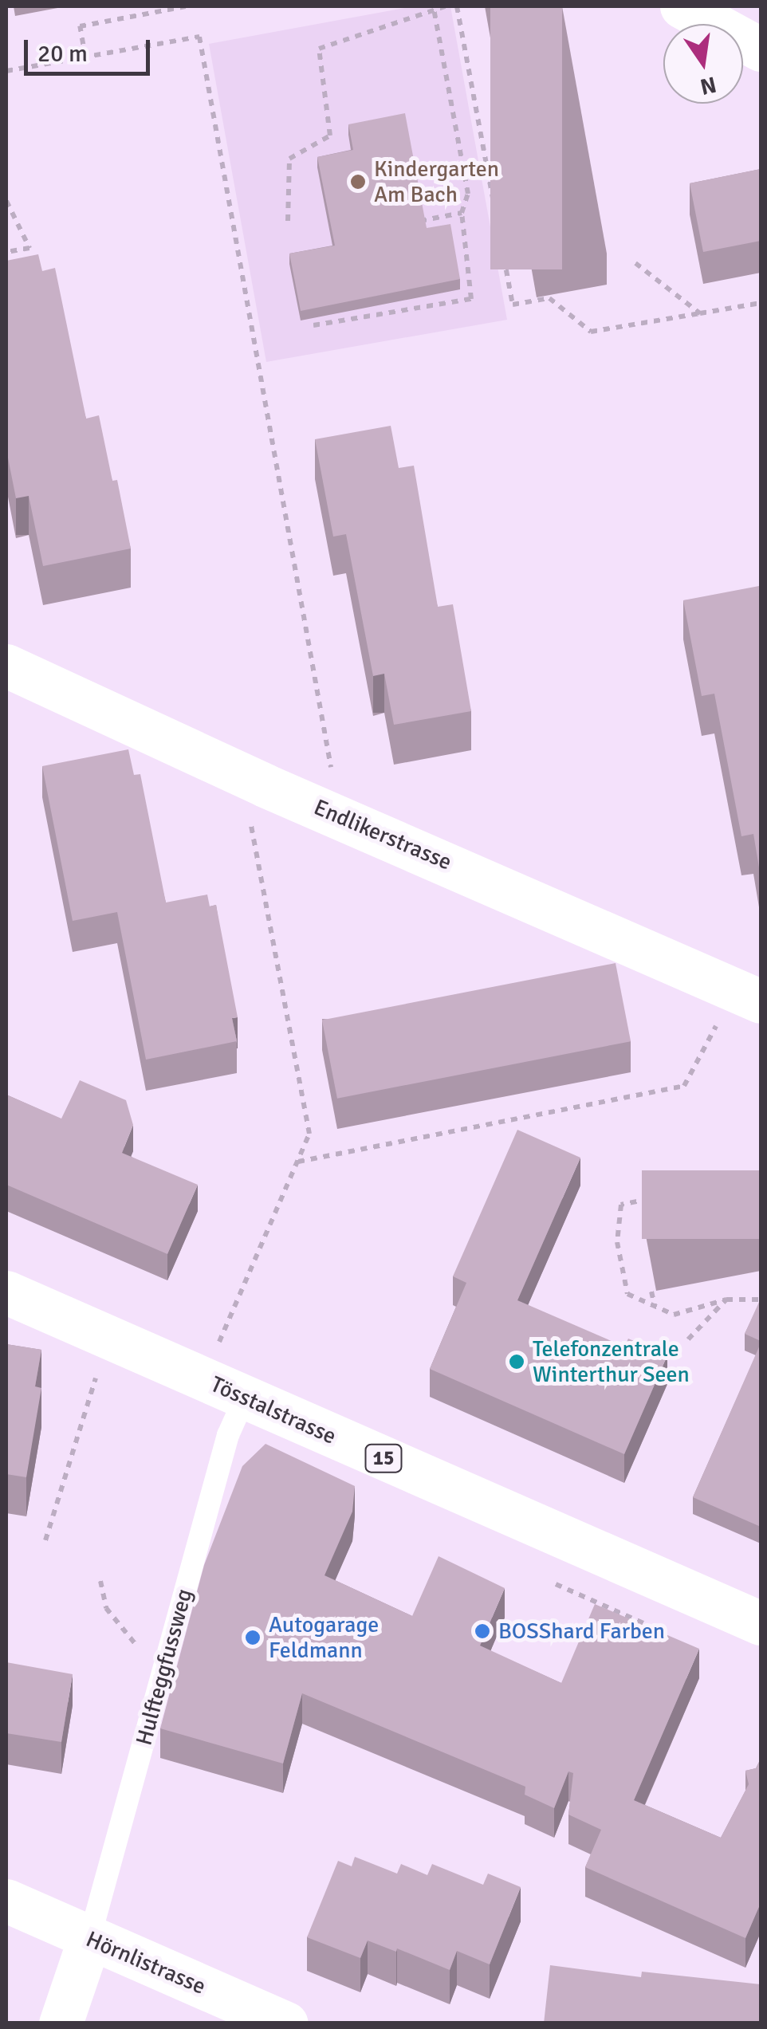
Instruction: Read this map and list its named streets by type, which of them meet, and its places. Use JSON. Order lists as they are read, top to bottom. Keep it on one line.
{"streets":{"street":["Endlikerstrasse","Tösstalstrasse","15","Hörnlistrasse"],"lane":["Hulfteggfussweg"]},"crossings":[["Tösstalstrasse","Hulfteggfussweg"],["Hulfteggfussweg","Hörnlistrasse"]],"places":["Kindergarten Am Bach","Telefonzentrale Winterthur Seen","BOSShard Farben","Autogarage Feldmann"],"scale_bar":"20 m","north":"bottom"}
